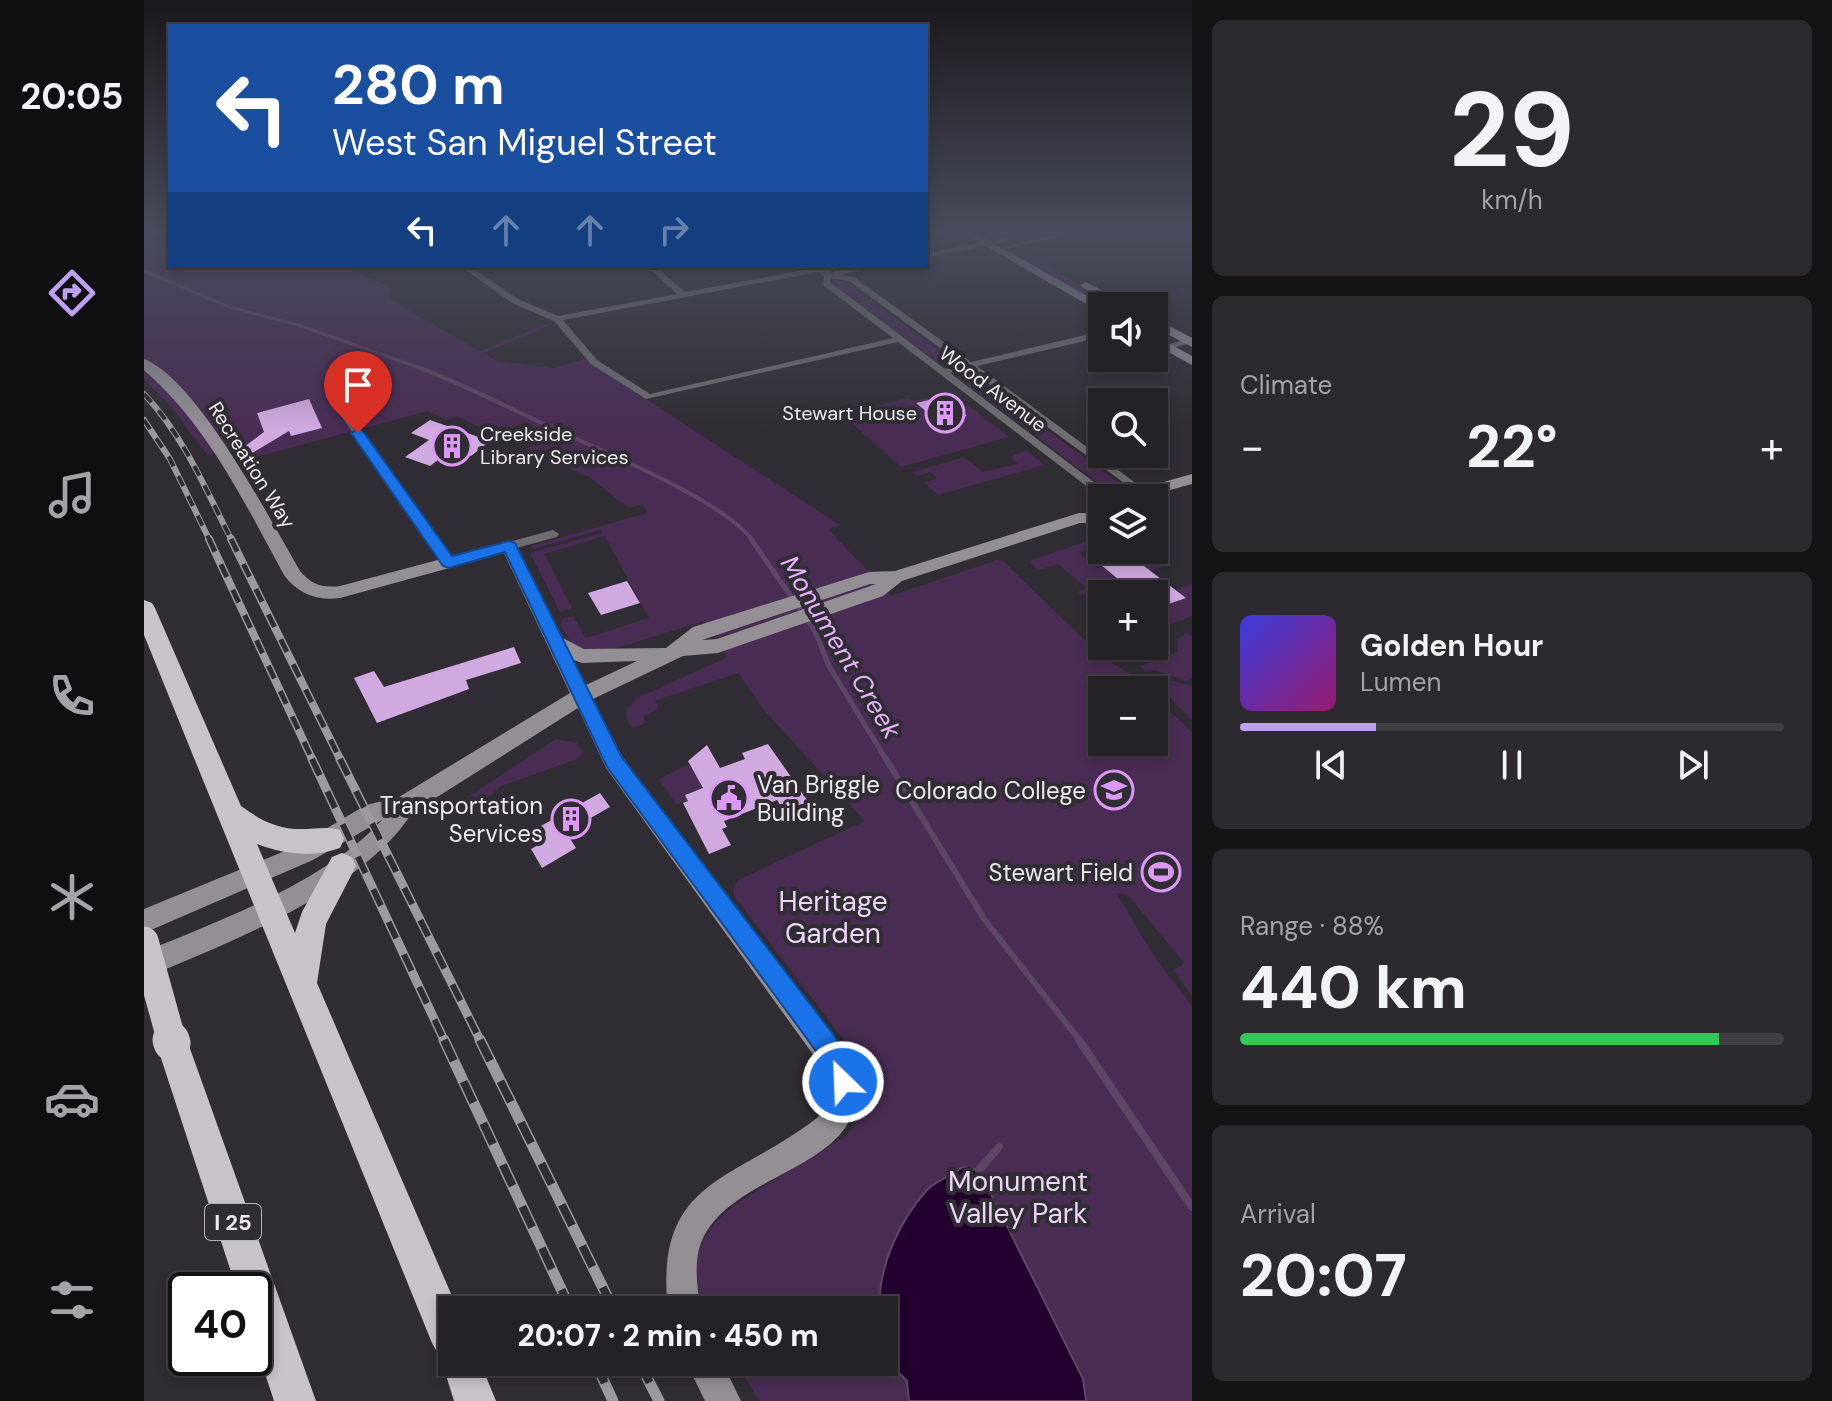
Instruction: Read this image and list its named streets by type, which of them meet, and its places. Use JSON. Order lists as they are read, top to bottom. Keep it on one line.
{"streets":{"highway":["I 25"],"main road":["Recreation Way"],"street":["Wood Avenue"]},"water":["Monument Creek"],"parks":["Heritage Garden","Monument Valley Park"],"places":{"building":["Stewart House","Creekside Library Services","Transportation Services"],"school or university":["Colorado College"],"public building":["Van Briggle Building"],"sports":["Stewart Field"]},"page":{"tabs":"20:05","tile":[["29","km/h"],"Climate",["Range · 88%","440 km"],["Arrival","20:07"]],"turn":["280 m","West San Miguel Street"],"map_buttons":["+","−"],"heat":["−","22°","+"],"song":["Golden Hour","Lumen"],"limit":"40","trip":"20:07 · 2 min · 450 m"}}
